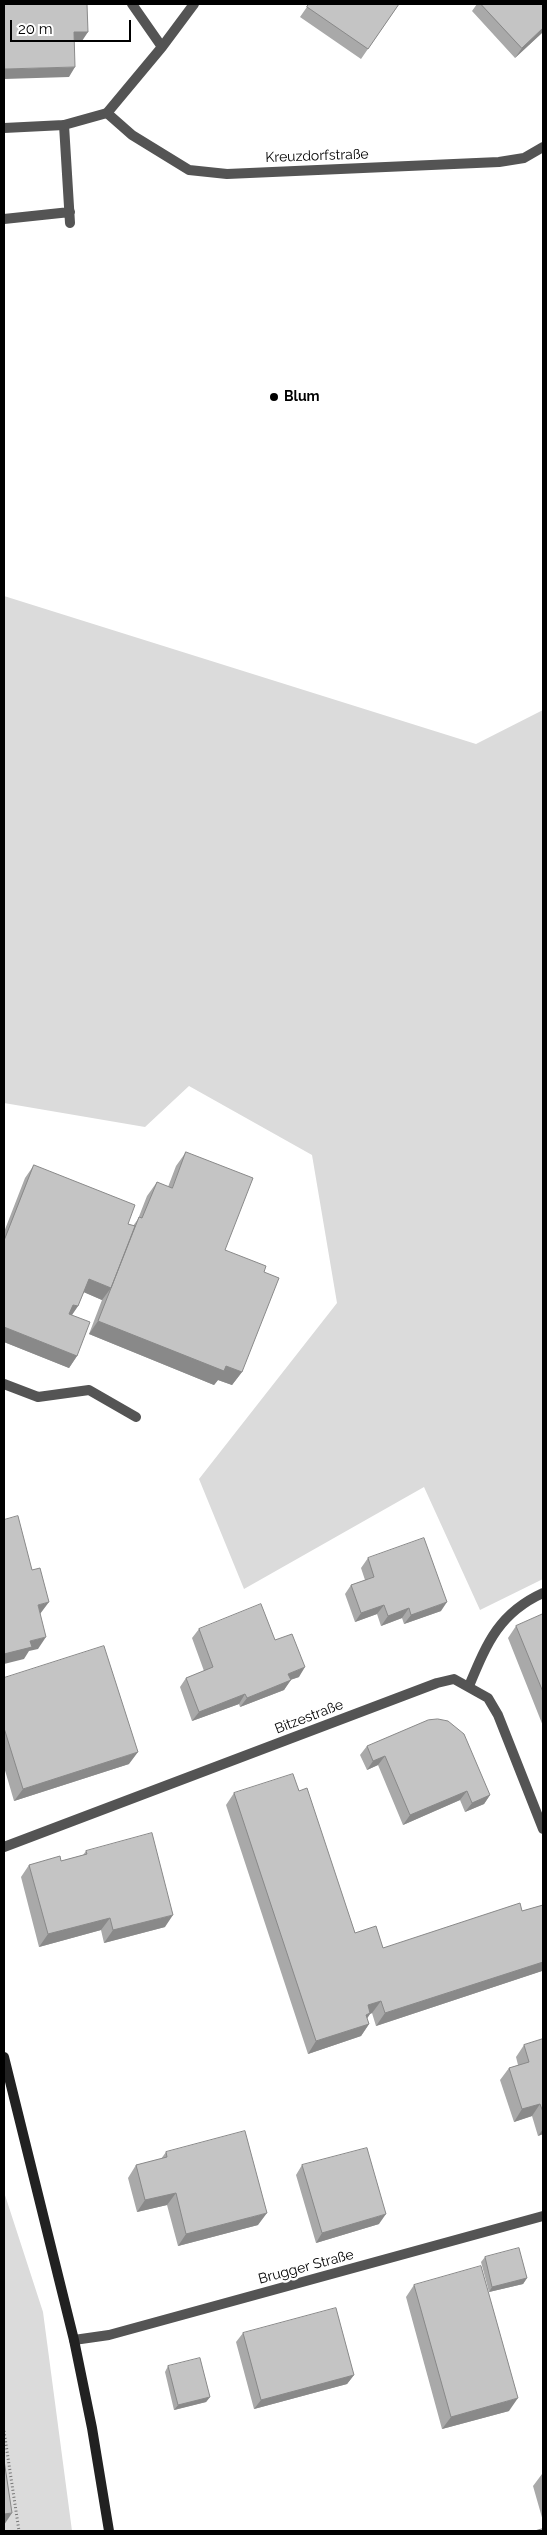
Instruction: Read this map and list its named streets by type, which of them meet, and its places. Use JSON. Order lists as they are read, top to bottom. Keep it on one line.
{"streets":{"street":["Kreuzdorfstraße","Bitzestraße","Brugger Straße"]},"places":["Blum"],"scale_bar":"20 m"}
